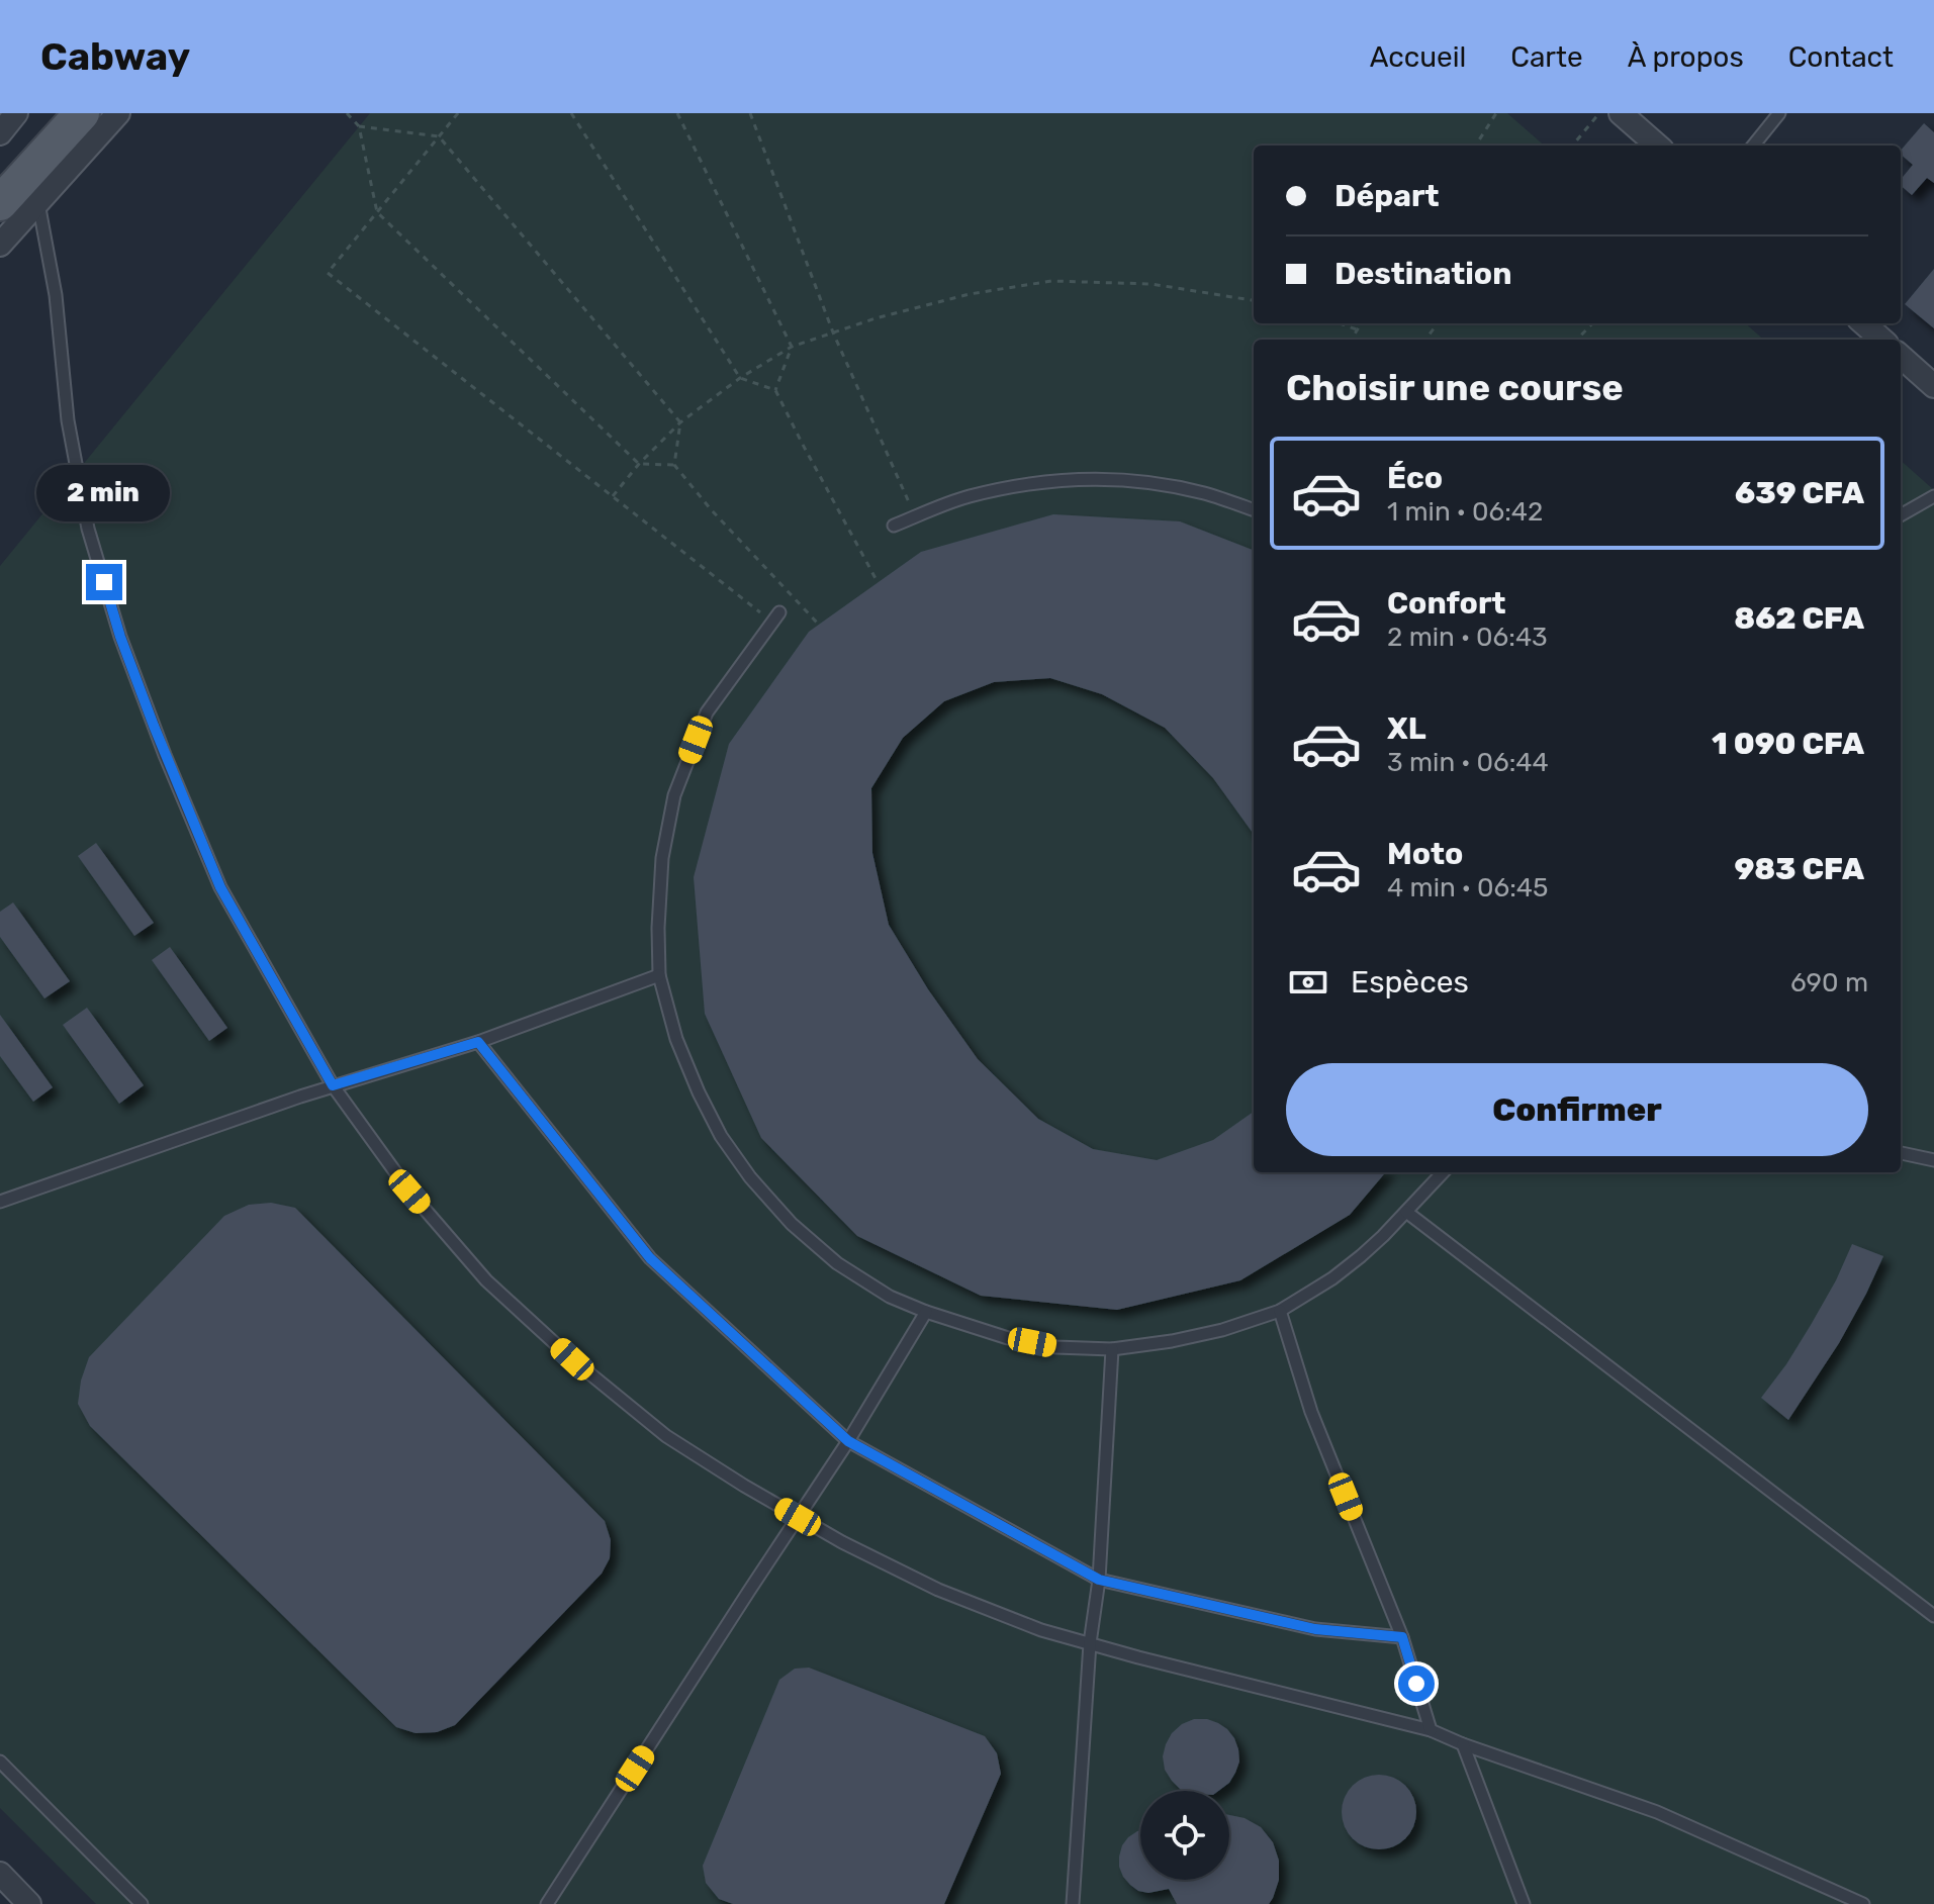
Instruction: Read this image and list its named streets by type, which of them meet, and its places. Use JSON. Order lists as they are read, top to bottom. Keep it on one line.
{"page":{"header":"Cabway","nav":["Accueil","Carte","À propos","Contact"],"banner":["Départ","Destination"],"heading":"Choisir une course","list":[{"name":"Éco","note":"1 min · 06:42","value":"639 CFA"},{"name":"Confort","note":"2 min · 06:43","value":"862 CFA"},{"name":"XL","note":"3 min · 06:44","value":"1 090 CFA"},{"name":"Moto","note":"4 min · 06:45","value":"983 CFA"}],"bubble":"2 min","pay":["Espèces","690 m"],"buttons":"Confirmer"}}
